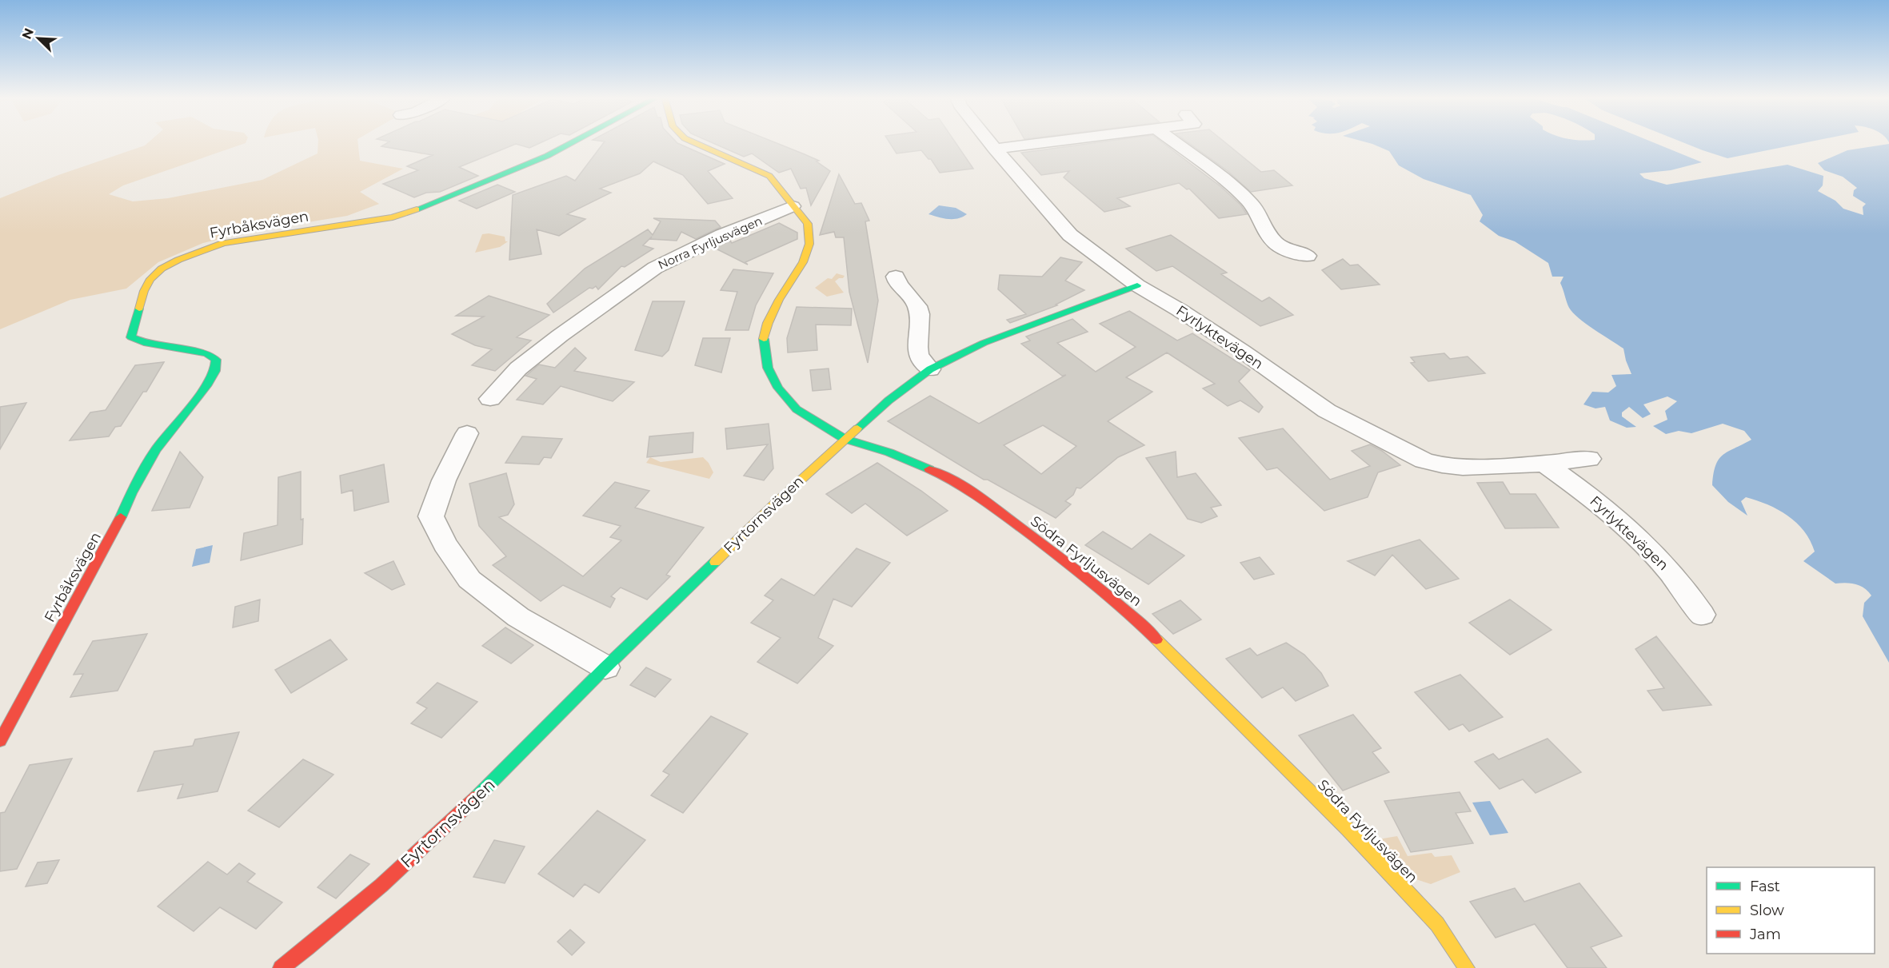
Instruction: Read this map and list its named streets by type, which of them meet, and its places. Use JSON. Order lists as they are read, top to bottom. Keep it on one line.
{"streets":{"street":["Fyrbåksvägen","Norra Fyrljusvägen","Fyrlyktevägen","Fyrtornsvägen","Södra Fyrljusvägen"]},"crossings":[["Norra Fyrljusvägen","Södra Fyrljusvägen"],["Fyrlyktevägen","Fyrtornsvägen"],["Fyrtornsvägen","Södra Fyrljusvägen"]],"legend":["Fast","Slow","Jam"],"north":"top left"}
